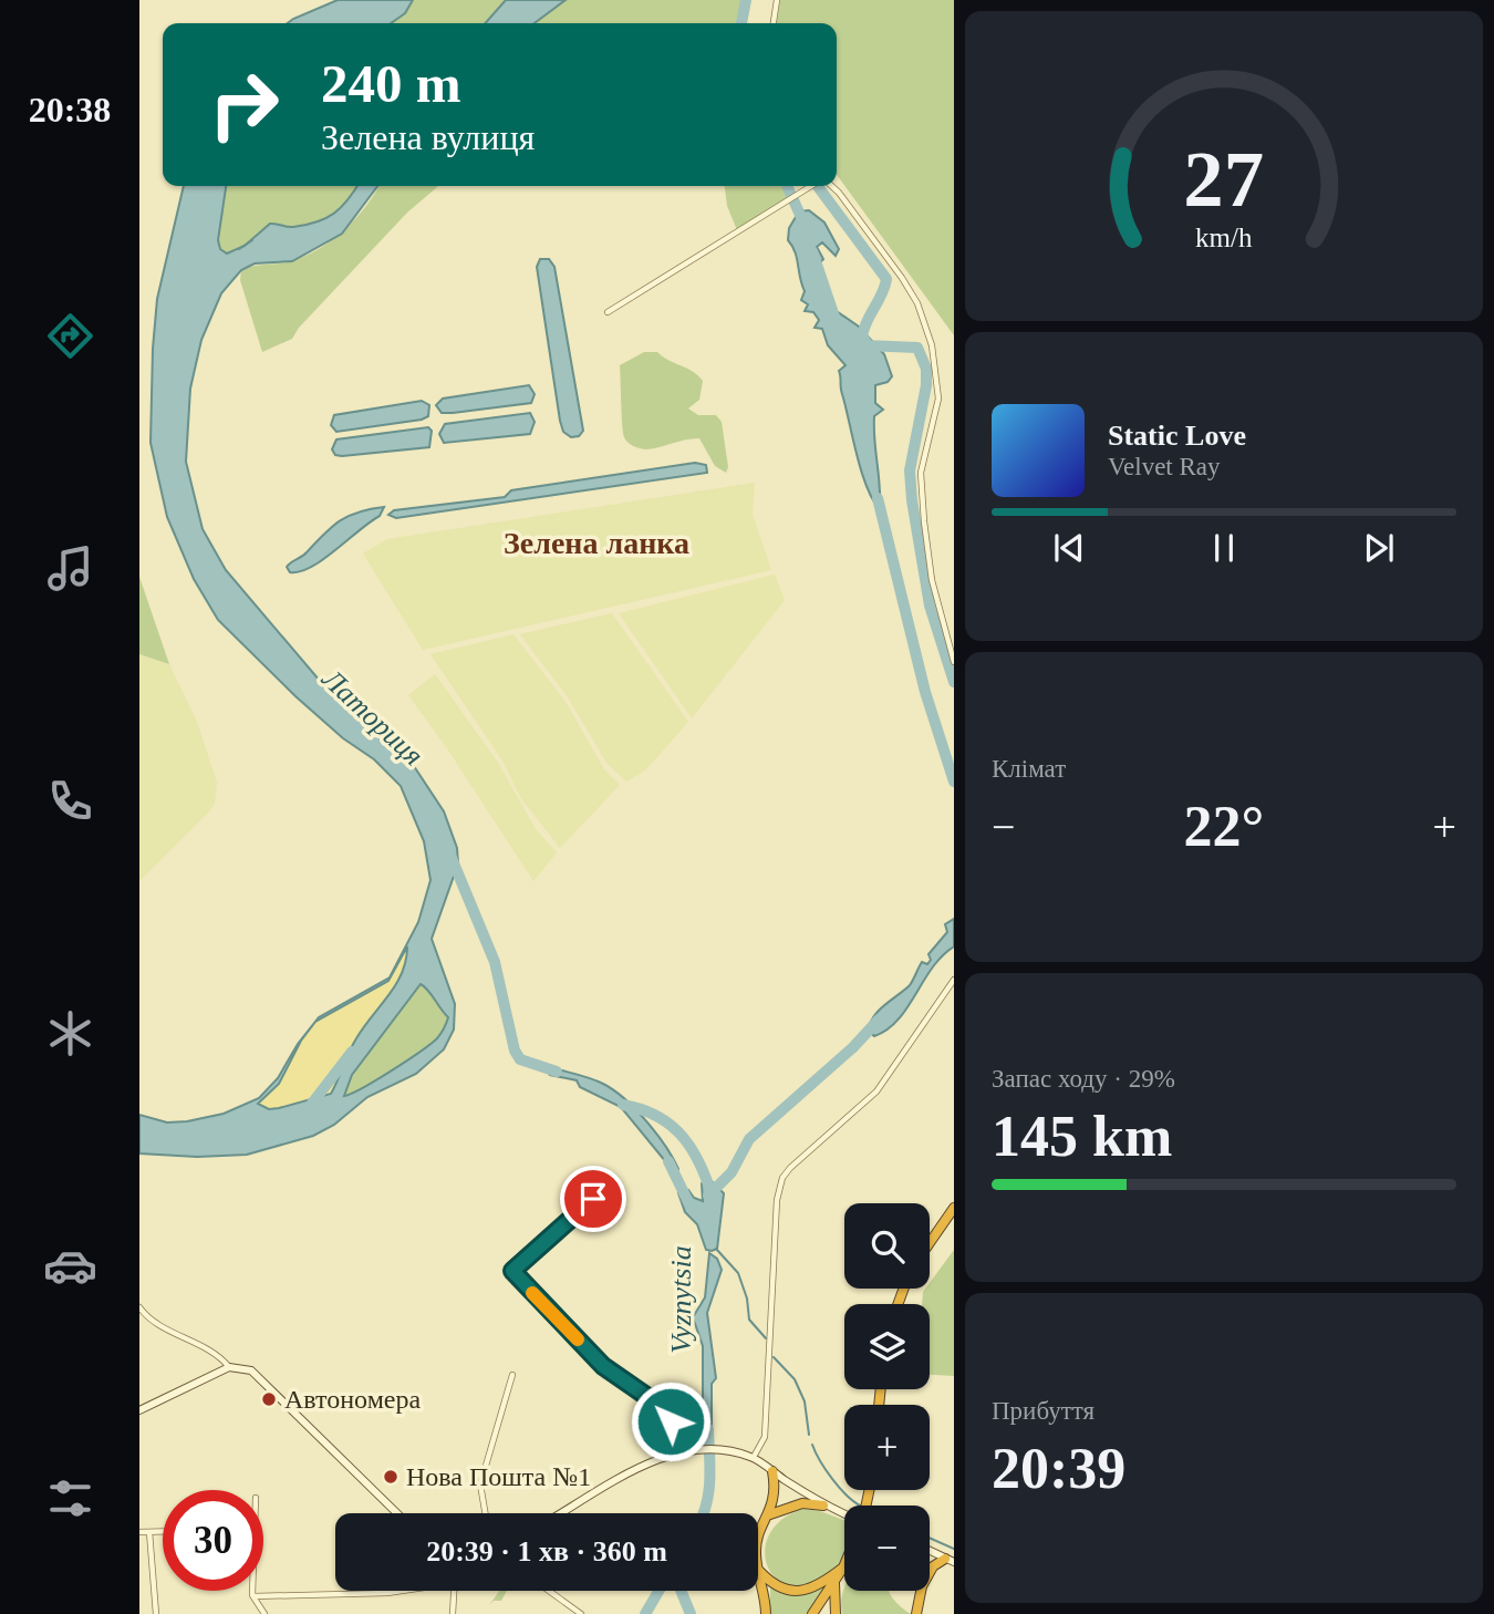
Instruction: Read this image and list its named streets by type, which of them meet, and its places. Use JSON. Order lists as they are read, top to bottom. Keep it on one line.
{"districts":["Зелена ланка"],"water":["Латориця","Vyznytsia"],"places":["Автономера","Нова Пошта №1"],"page":{"tabs":"20:38","turn":["240 m","Зелена вулиця"],"song":["Static Love","Velvet Ray"],"tile":["Клімат",["Запас ходу · 29%","145 km"],["Прибуття","20:39"]],"heat":["−","22°","+"],"map_buttons":["+","−"],"limit":"30","trip":"20:39 · 1 хв · 360 m","gauge":["27","km/h"]}}
